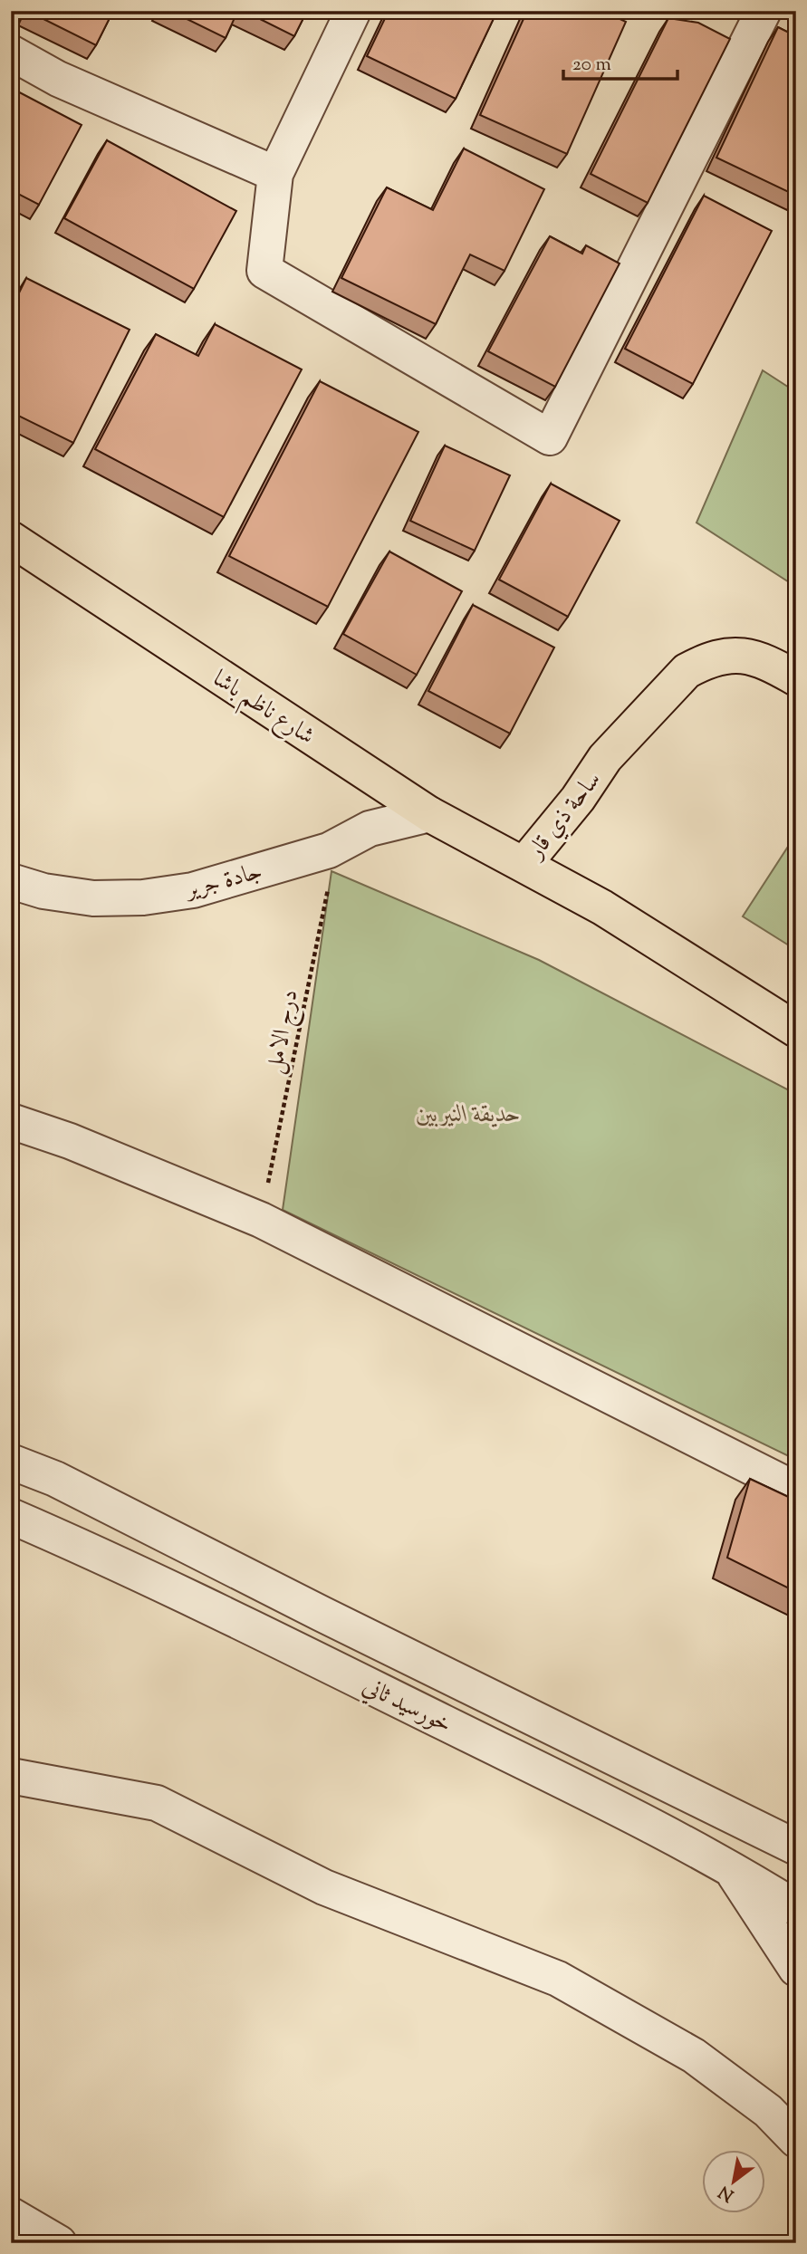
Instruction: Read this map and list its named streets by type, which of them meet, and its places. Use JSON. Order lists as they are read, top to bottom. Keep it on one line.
{"streets":{"main road":["شارع ناظم باشا","ساحة ذي قار"],"street":["جادة جرير","خورسيد ثاني"],"path":["درج الامل"]},"crossings":[["شارع ناظم باشا","ساحة ذي قار"],["شارع ناظم باشا","جادة جرير"],["جادة جرير","درج الامل"]],"parks":["حديقة النيربين"],"scale_bar":"20 m","north":"bottom left"}
